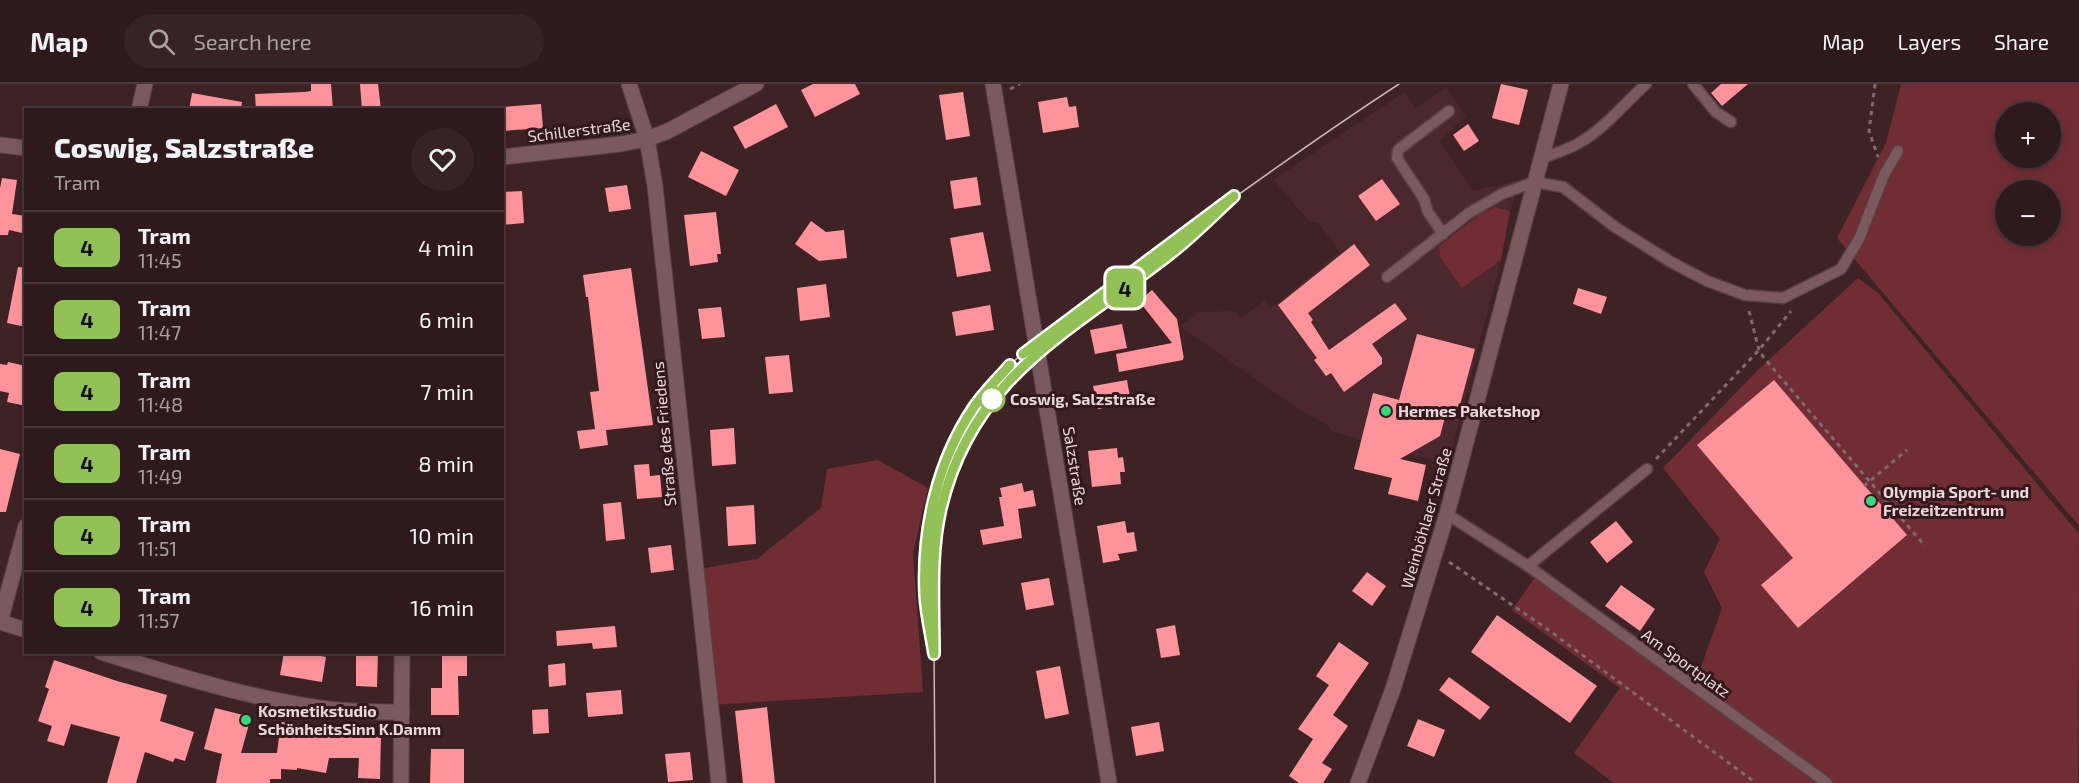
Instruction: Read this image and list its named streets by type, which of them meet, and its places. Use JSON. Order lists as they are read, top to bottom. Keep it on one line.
{"streets":{"street":["Schillerstraße","Straße des Friedens","Salzstraße","Weinböhlaer Straße"],"lane":["Am Sportplatz"]},"crossings":[["Schillerstraße","Straße des Friedens"],["Weinböhlaer Straße","Am Sportplatz"]],"places":["Coswig, Salzstraße","Hermes Paketshop","Olympia Sport- und Freizeitzentrum","Kosmetikstudio SchönheitsSinn K.Damm"],"lines":["tram line 4"],"page":{"header":"Map","search":"Search here","nav":["Map","Layers","Share"],"on_map":"4","map_buttons":["+","−"],"heading":["Coswig, Salzstraße","Tram"],"list":[{"mark":"4","name":"Tram","note":"11:45","value":"4 min"},{"mark":"4","name":"Tram","note":"11:47","value":"6 min"},{"mark":"4","name":"Tram","note":"11:48","value":"7 min"},{"mark":"4","name":"Tram","note":"11:49","value":"8 min"},{"mark":"4","name":"Tram","note":"11:51","value":"10 min"},{"mark":"4","name":"Tram","note":"11:57","value":"16 min"}]}}
